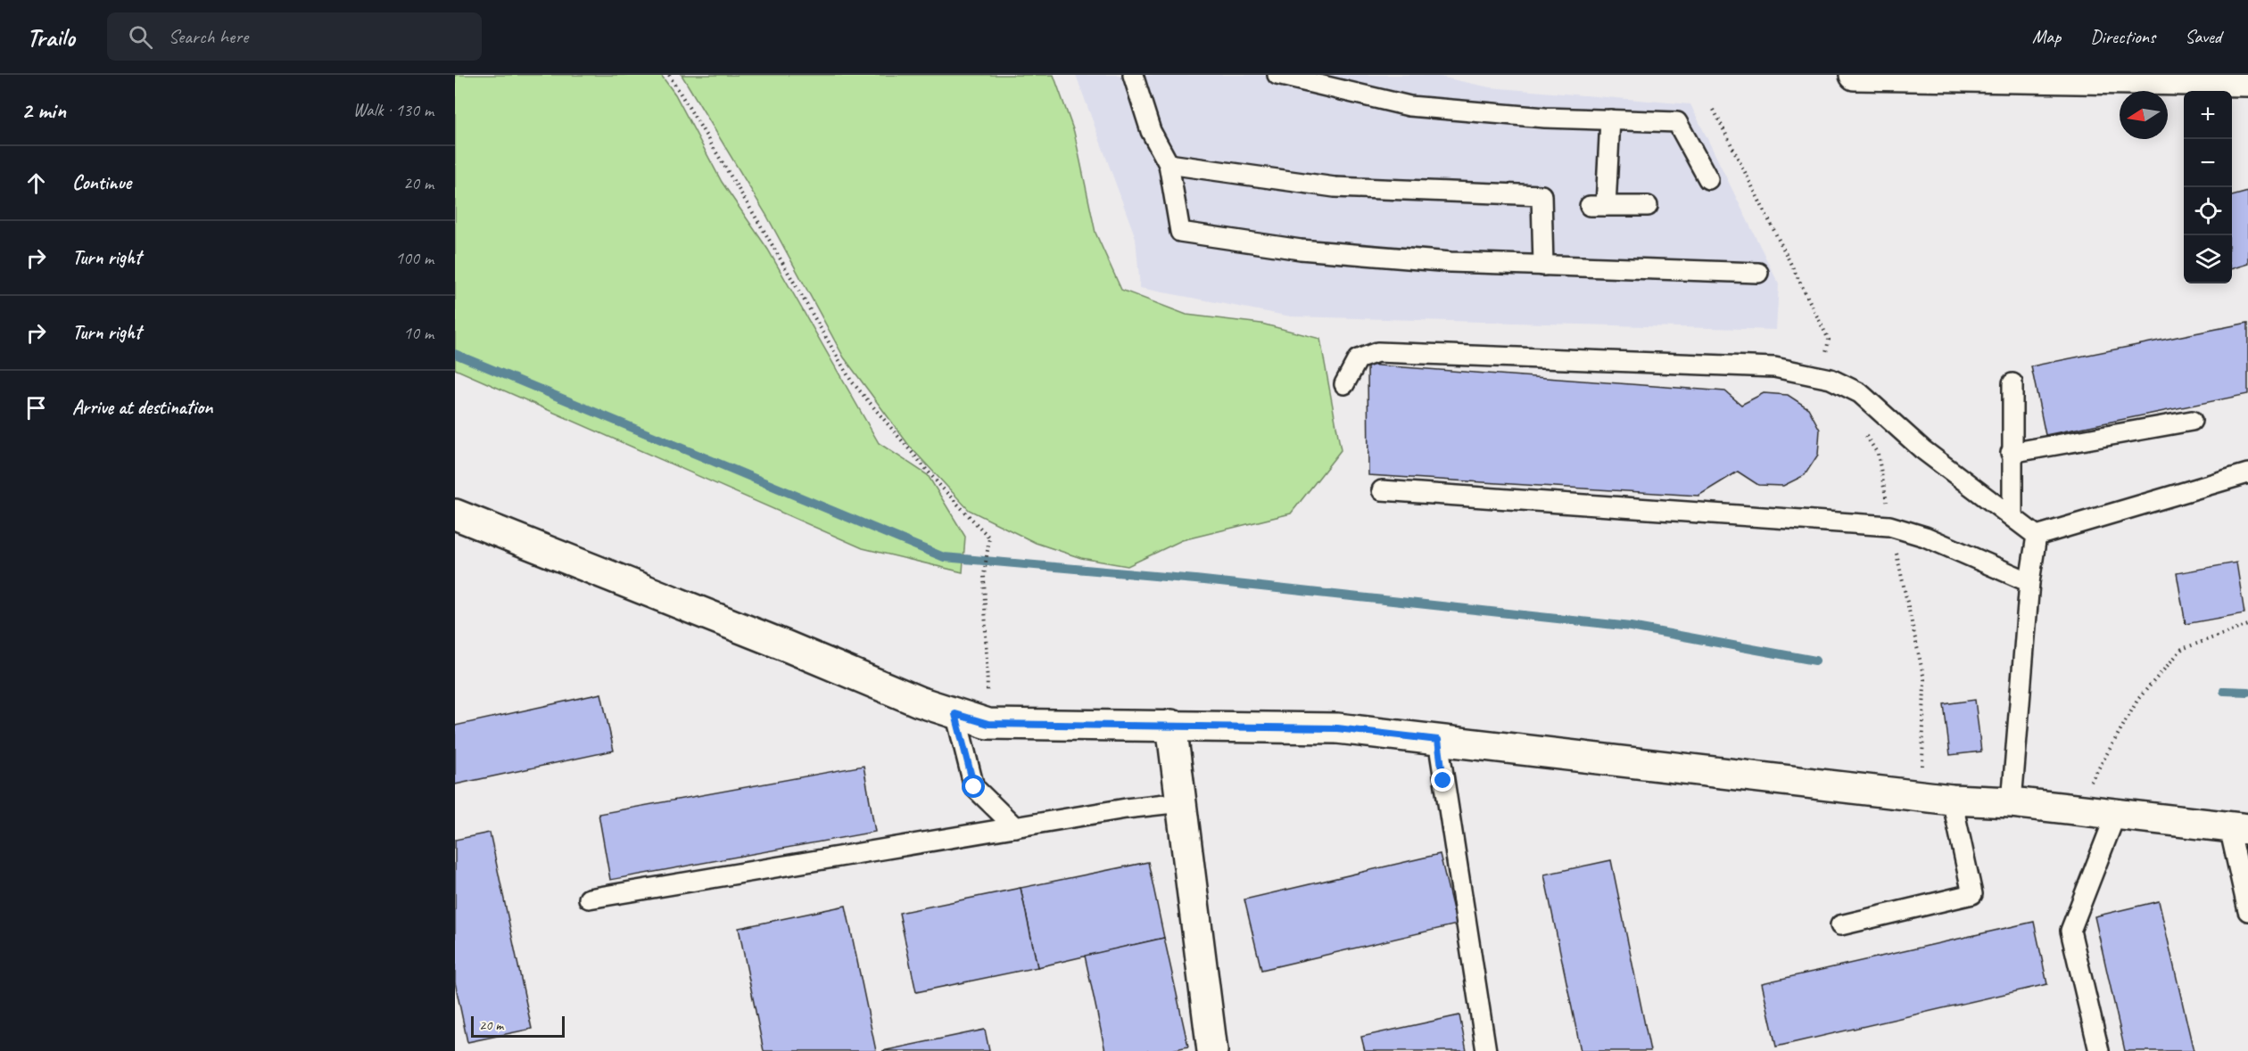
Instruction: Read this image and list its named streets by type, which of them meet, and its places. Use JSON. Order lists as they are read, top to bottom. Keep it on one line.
{"scale_bar":"20 m","north":"left","page":{"header":"Trailo","search":"Search here","nav":["Map","Directions","Saved"],"heading":["2 min","Walk · 130 m"],"map_buttons":["+","−"],"list":[["Continue","20 m"],["Turn right","100 m"],["Turn right","10 m"],"Arrive at destination"],"scale":"20 m"}}
